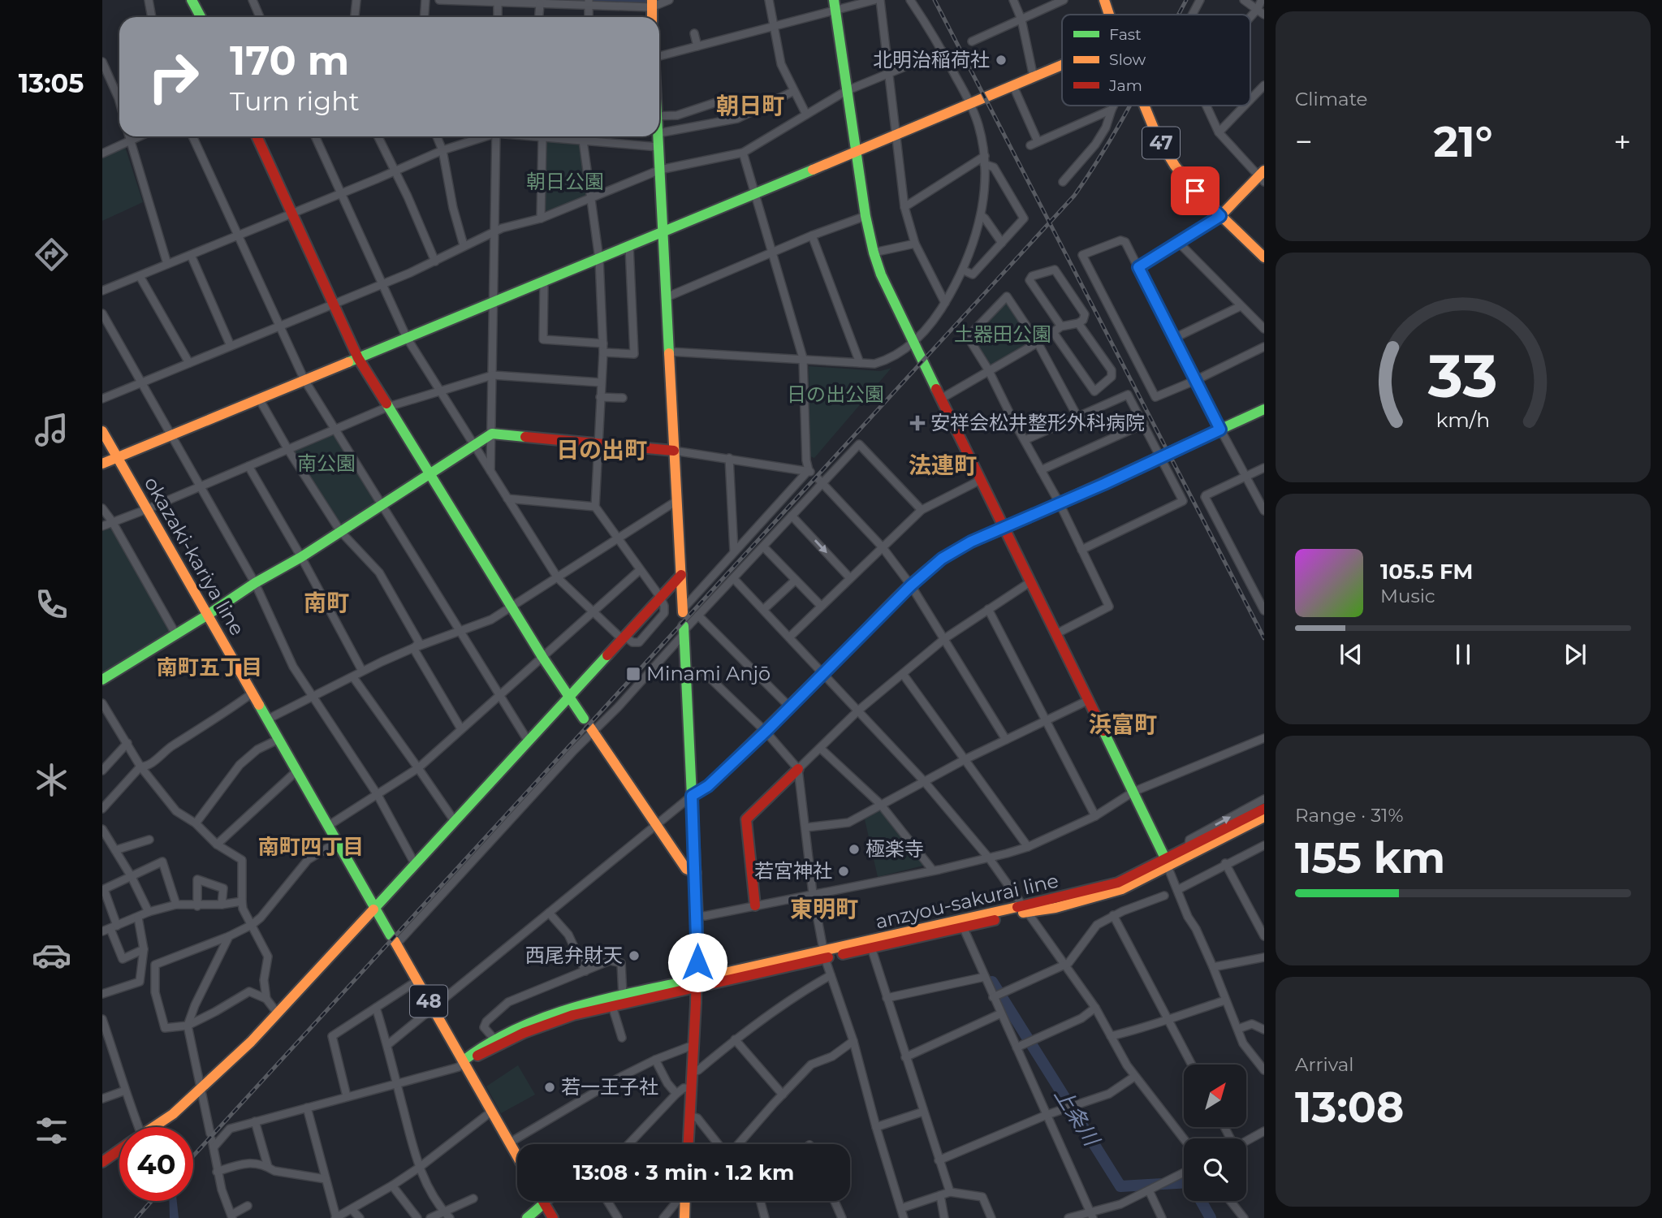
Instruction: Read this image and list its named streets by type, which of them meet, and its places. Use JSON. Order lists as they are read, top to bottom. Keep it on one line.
{"streets":{"street":["47","okazaki-kariya line","anzyou-sakurai line","48"]},"crossings":[["okazaki-kariya line","anzyou-sakurai line"]],"districts":["朝日町","日の出町","法連町","南町","南町五丁目","浜富町","南町四丁目","東明町"],"water":["上条川"],"parks":["朝日公園","土器田公園","日の出公園","南公園"],"places":{"other":["北明治稲荷社","極楽寺","若宮神社","西尾弁財天","若一王子社"],"health":["安祥会松井整形外科病院"],"transit":["Minami Anjō"]},"legend":["Fast","Slow","Jam"],"north":"top right","page":{"tabs":"13:05","tile":["Climate",["Range · 31%","155 km"],["Arrival","13:08"]],"turn":["170 m","Turn right"],"heat":["−","21°","+"],"song":["105.5 FM","Music"],"limit":"40","trip":"13:08 · 3 min · 1.2 km","gauge":["33","km/h"]}}
